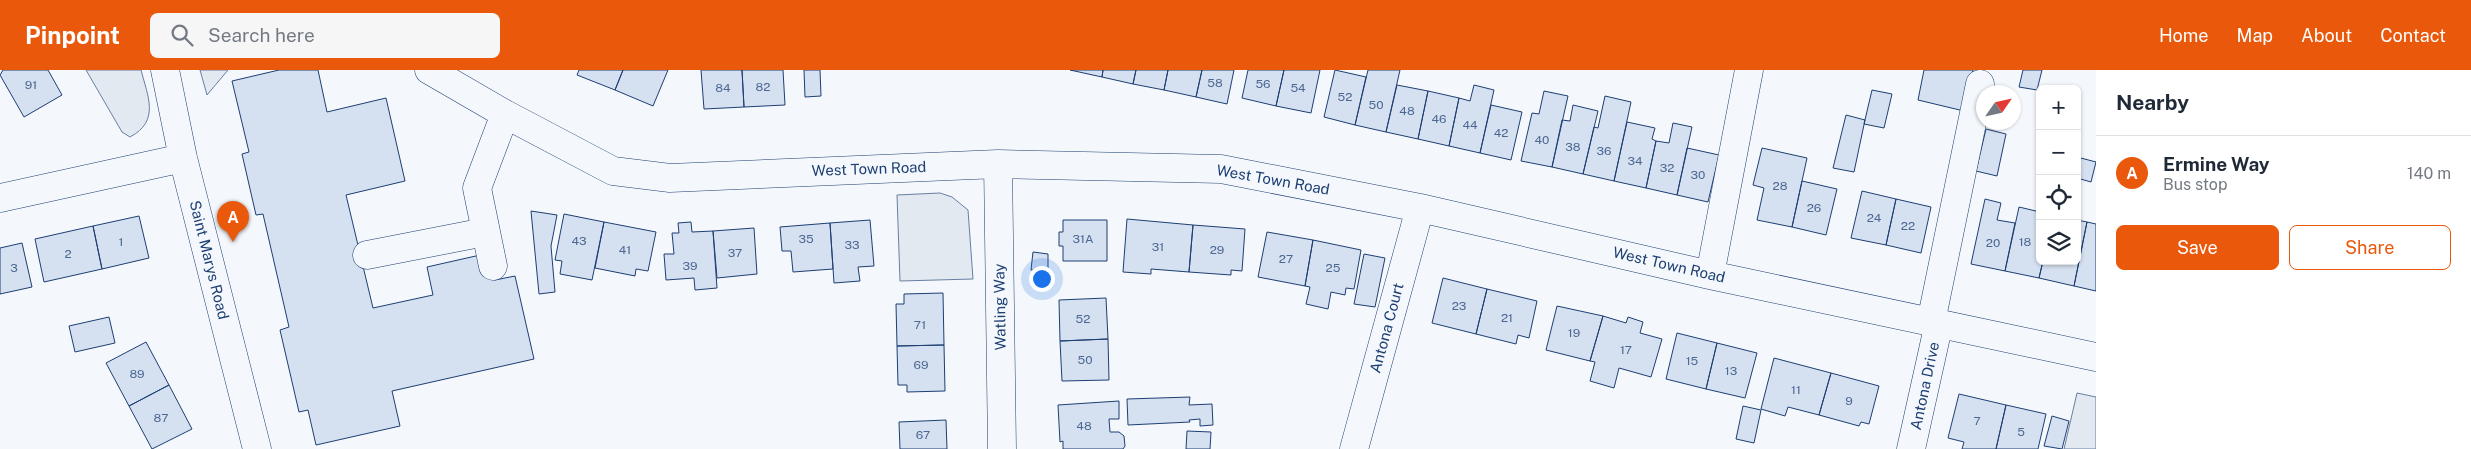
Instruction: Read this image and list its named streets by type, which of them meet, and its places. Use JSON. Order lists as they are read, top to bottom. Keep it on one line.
{"streets":{"street":["West Town Road","Saint Marys Road","Watling Way","Antona Court","Antona Drive"]},"crossings":[["West Town Road","Watling Way"],["West Town Road","Antona Court"],["West Town Road","Antona Drive"]],"house_numbers":["58","56","91","82","84","54","52","50","48","46","44","42","40","38","36","34","32","30","28","26","24","22","35","31A","43","1","18","20","33","31","41","29","37","2","27","39","3","25","23","21","52","71","19","17","50","15","69","13","89","11","9","87","7","48","5","67"],"north":"top right","page":{"header":"Pinpoint","search":"Search here","nav":["Home","Map","About","Contact"],"heading":"Nearby","map_buttons":["+","−"],"list":[{"mark":"A","name":"Ermine Way","note":"Bus stop","value":"140 m"}],"pins":"A","buttons":["Save","Share"]}}
